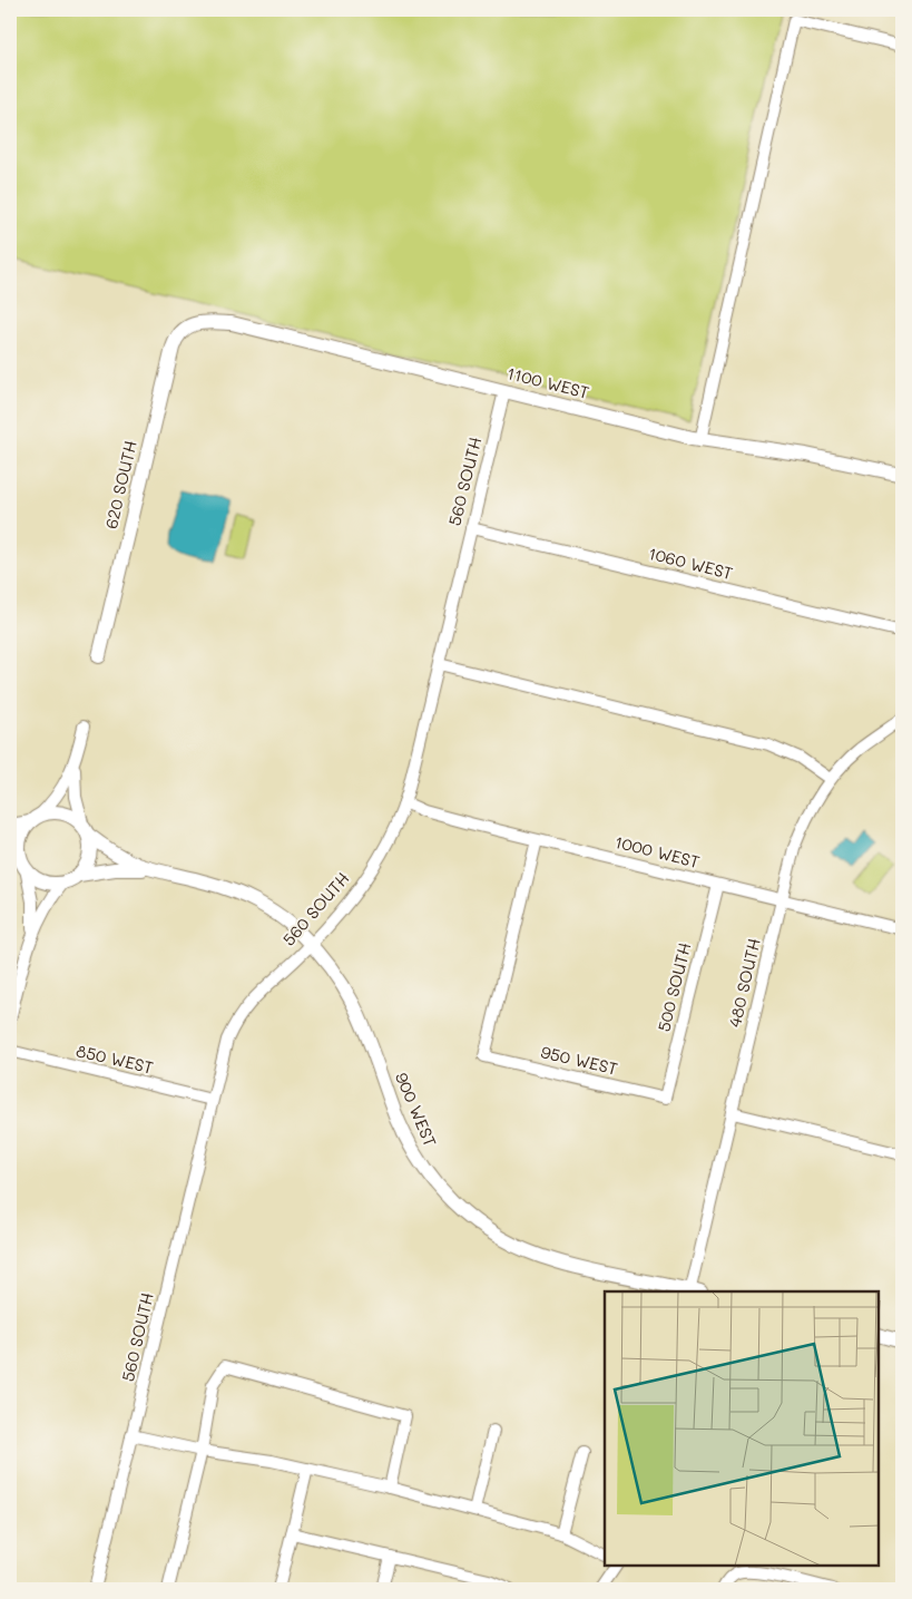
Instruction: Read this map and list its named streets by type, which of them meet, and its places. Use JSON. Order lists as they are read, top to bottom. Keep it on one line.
{"streets":{"street":["1100 WEST","560 SOUTH","620 SOUTH","1060 WEST","1000 WEST","480 SOUTH","500 SOUTH","850 WEST","950 WEST","900 WEST"]},"crossings":[["1100 WEST","560 SOUTH"],["1100 WEST","620 SOUTH"],["560 SOUTH","1060 WEST"],["560 SOUTH","1000 WEST"],["560 SOUTH","850 WEST"],["560 SOUTH","900 WEST"],["1000 WEST","480 SOUTH"],["1000 WEST","500 SOUTH"],["1000 WEST","950 WEST"],["480 SOUTH","900 WEST"],["500 SOUTH","950 WEST"]]}
